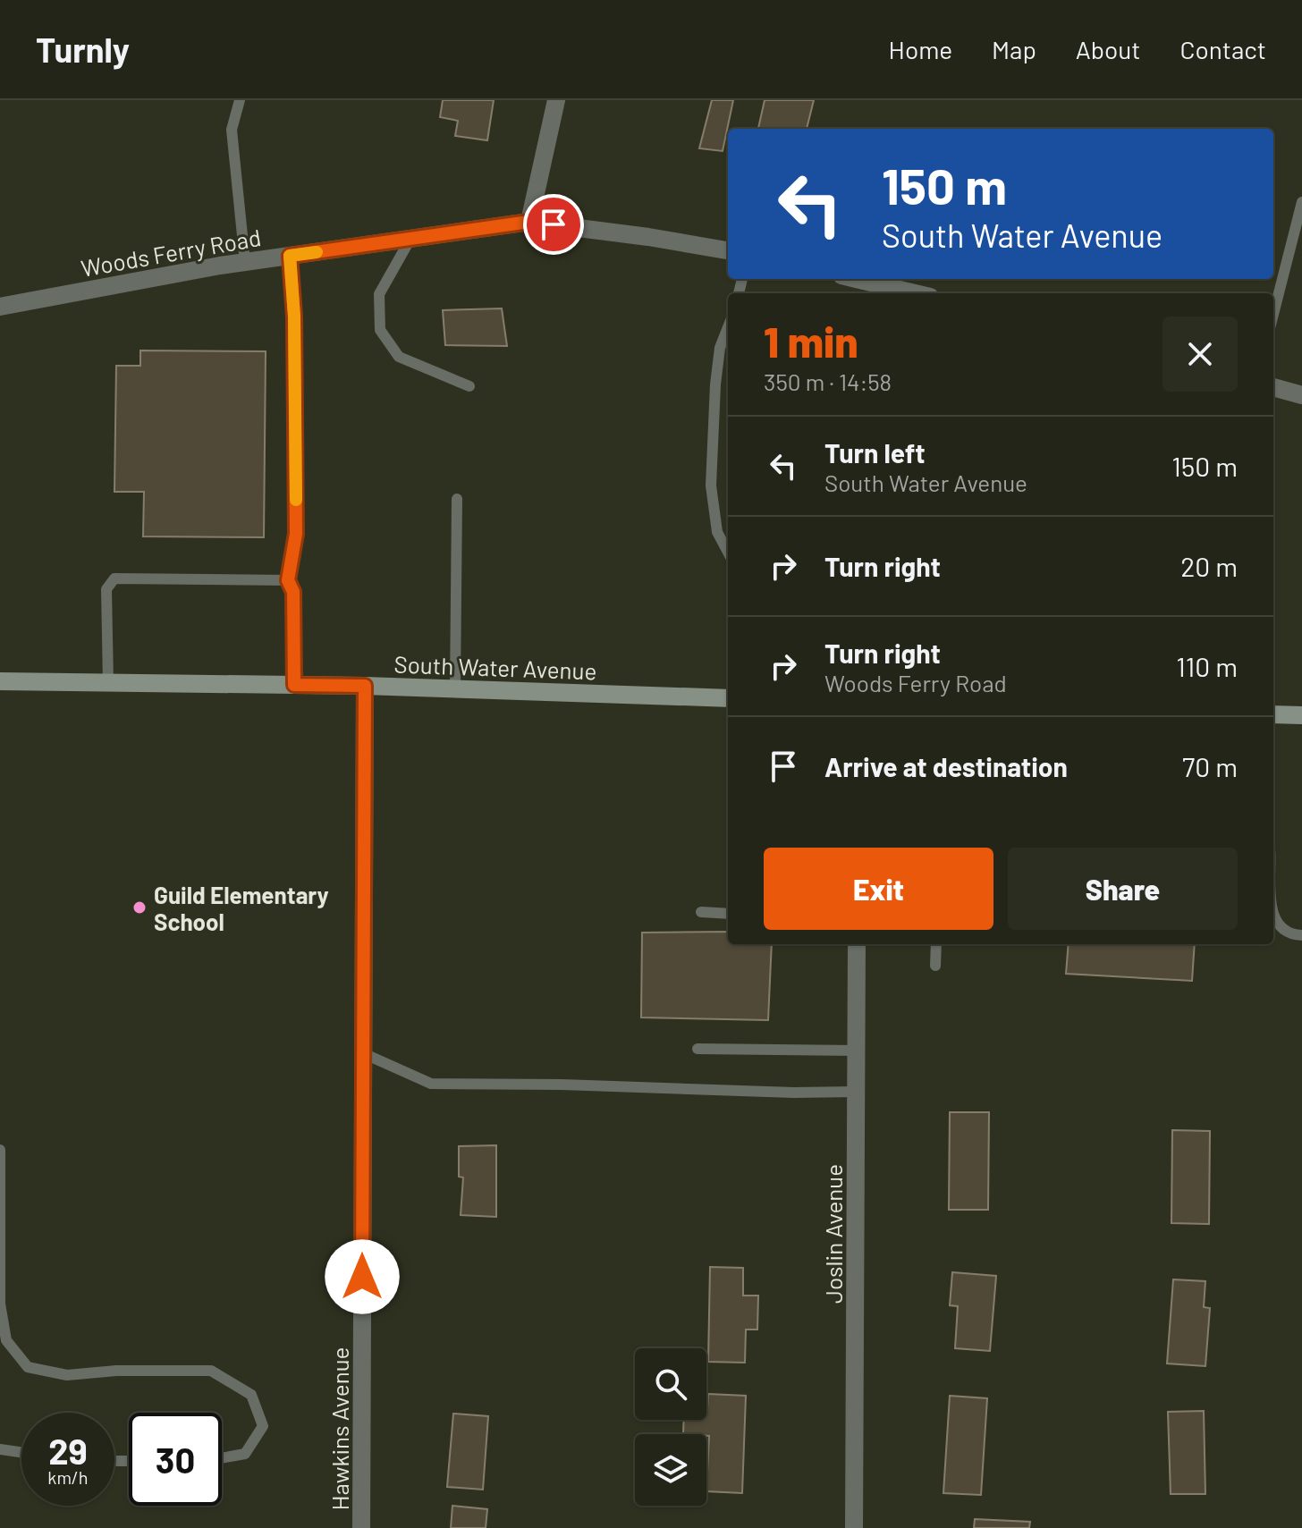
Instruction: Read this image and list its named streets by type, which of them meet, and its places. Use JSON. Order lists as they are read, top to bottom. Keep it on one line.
{"streets":{"main road":["South Water Avenue"],"street":["Woods Ferry Road","Joslin Avenue","Hawkins Avenue"]},"crossings":[["South Water Avenue","Hawkins Avenue"]],"places":["Guild Elementary School"],"page":{"header":"Turnly","nav":["Home","Map","About","Contact"],"turn":["150 m","South Water Avenue"],"heading":["1 min","350 m · 14:58"],"list":[{"name":"Turn left","note":"South Water Avenue","value":"150 m"},{"name":"Turn right","value":"20 m"},{"name":"Turn right","note":"Woods Ferry Road","value":"110 m"},{"name":"Arrive at destination","value":"70 m"}],"buttons":["Exit","Share"],"speed":"29 km/h","limit":"30"}}
